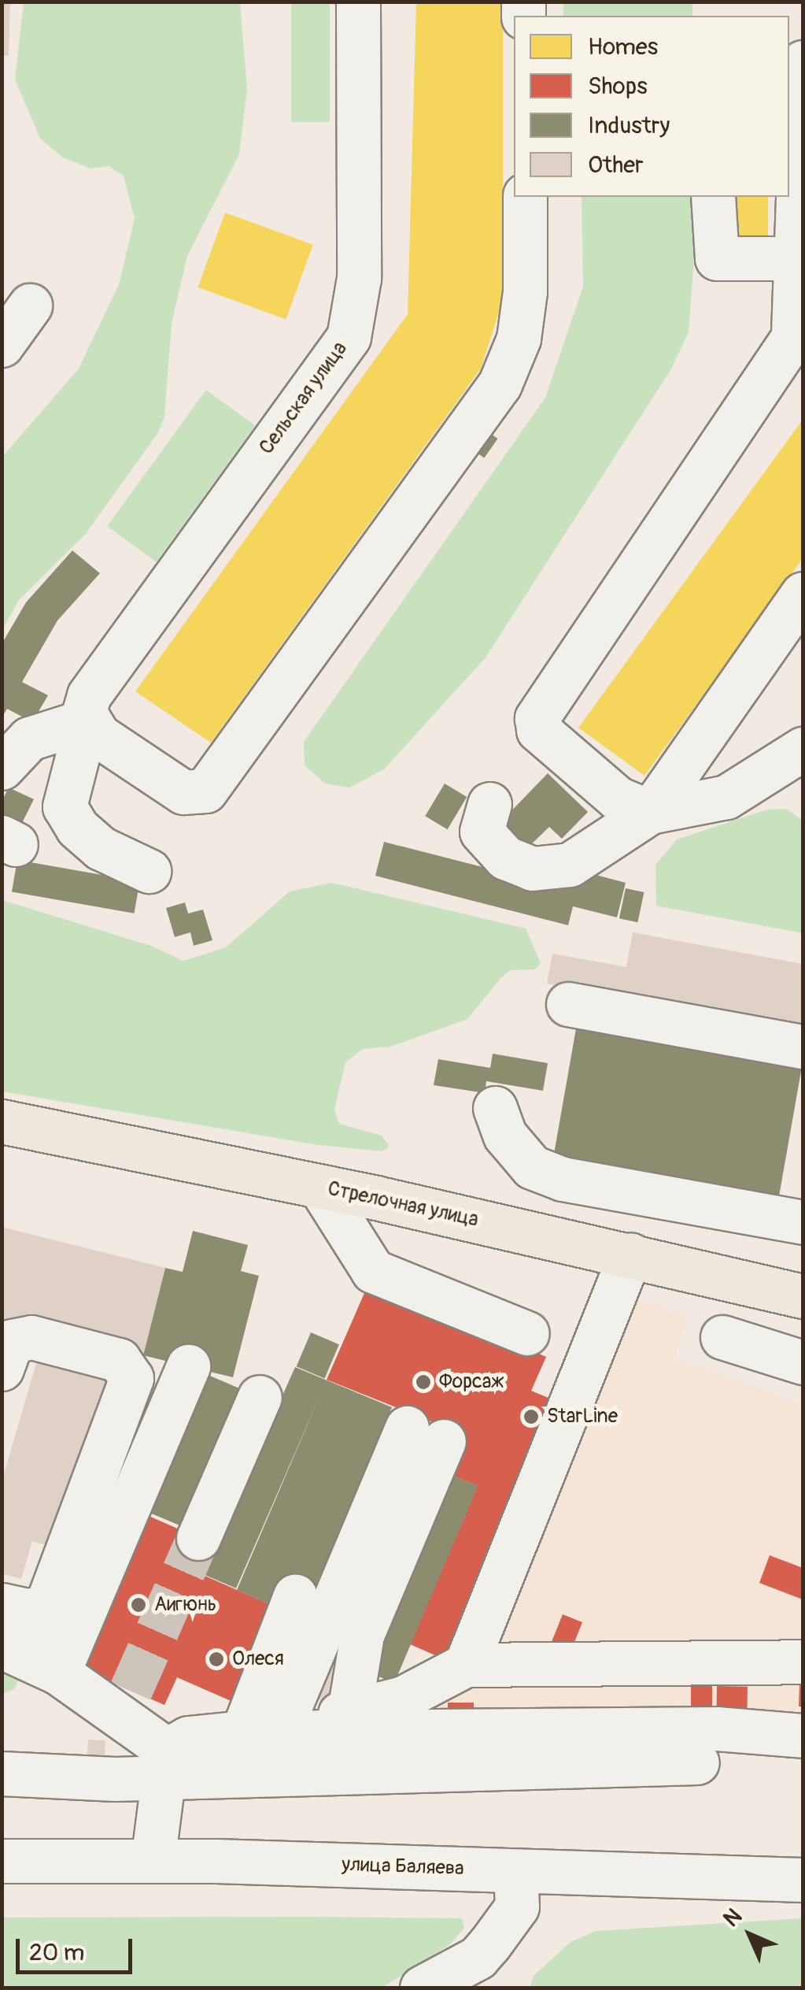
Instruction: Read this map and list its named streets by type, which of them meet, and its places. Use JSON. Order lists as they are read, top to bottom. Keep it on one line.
{"streets":{"main road":["Стрелочная улица"],"street":["Сельская улица","улица Баляева"]},"places":["Форсаж","StarLine","Аигюнь","Олеся"],"legend":["Homes","Shops","Industry","Other"],"scale_bar":"20 m","north":"top left"}
